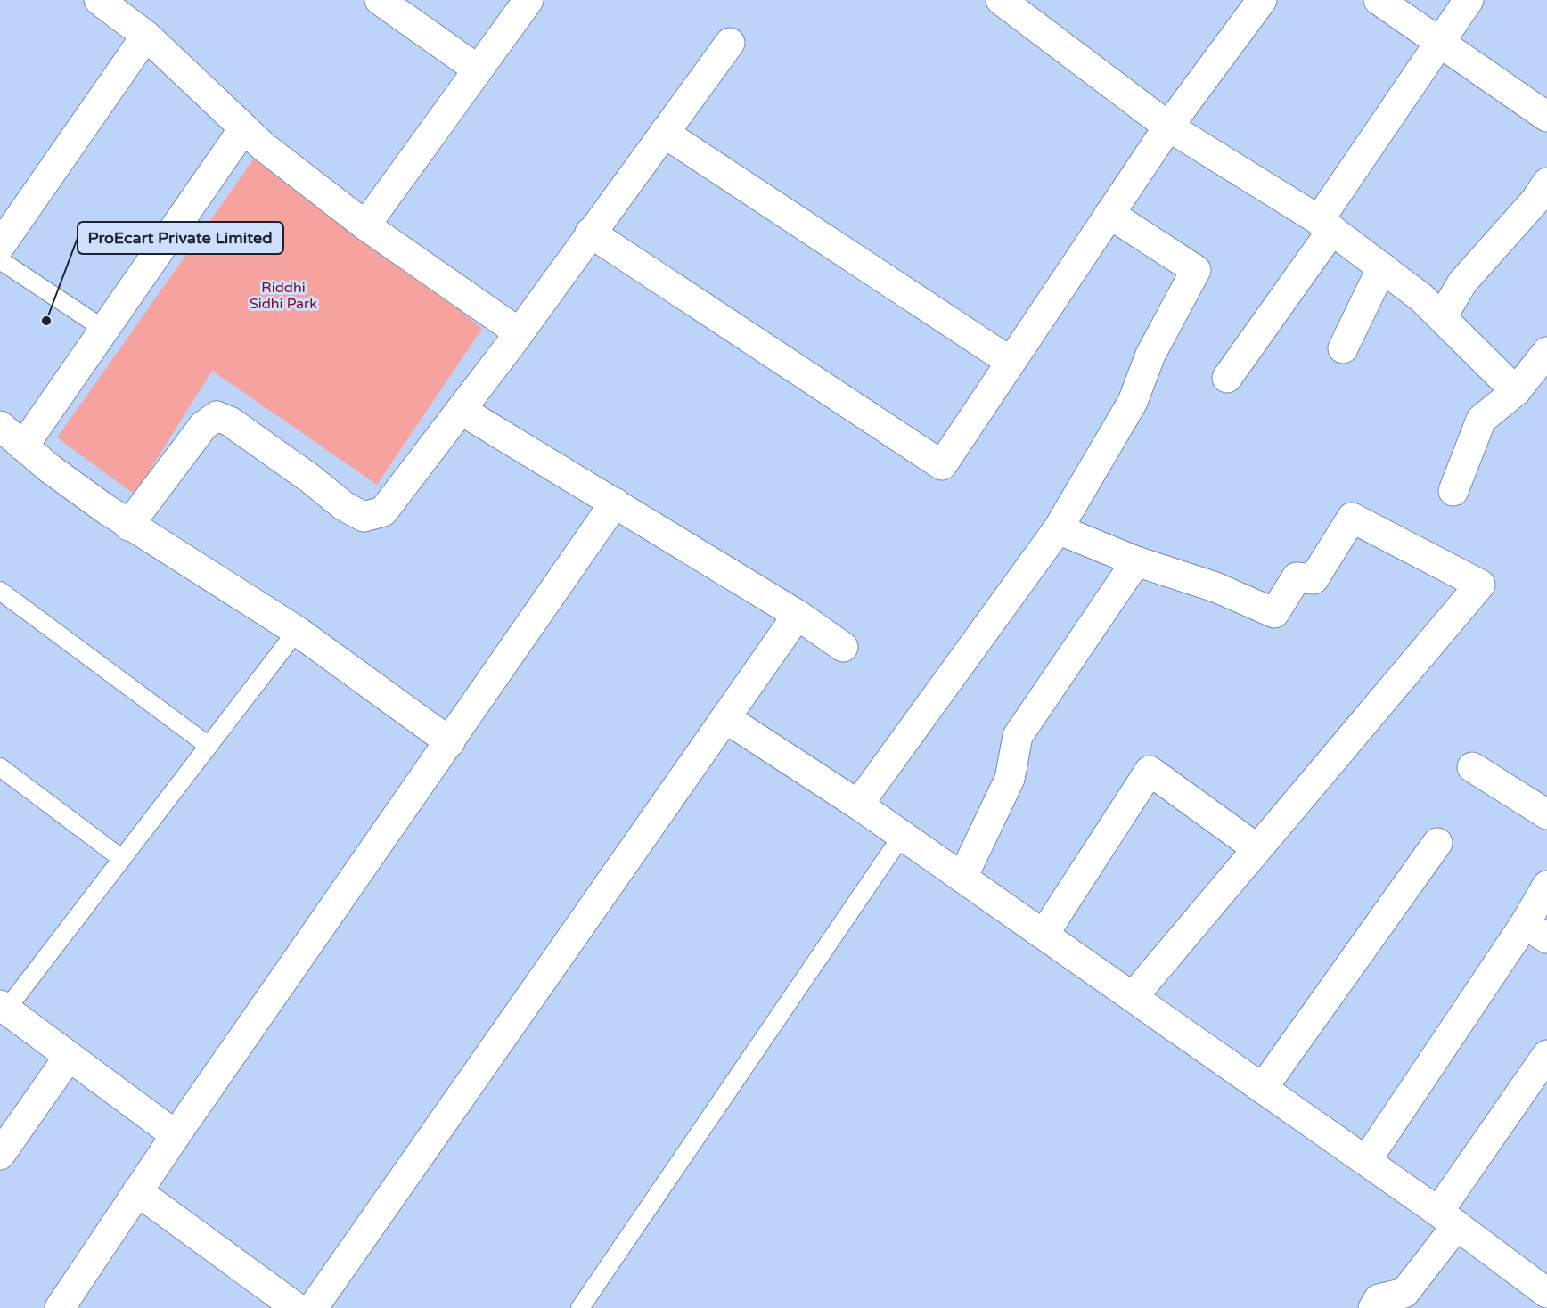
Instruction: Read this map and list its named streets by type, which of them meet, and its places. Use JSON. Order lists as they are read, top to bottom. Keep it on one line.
{"parks":["Riddhi Sidhi Park"],"places":["ProEcart Private Limited"]}
